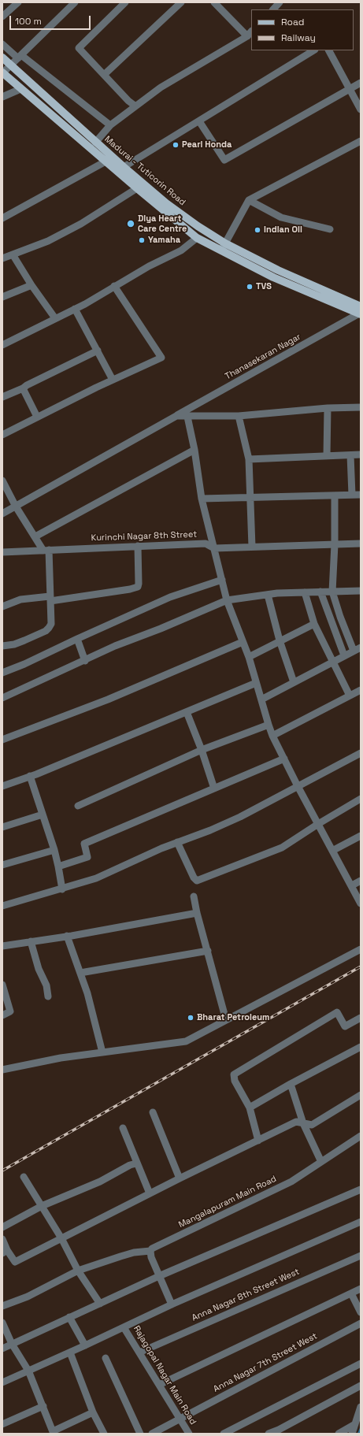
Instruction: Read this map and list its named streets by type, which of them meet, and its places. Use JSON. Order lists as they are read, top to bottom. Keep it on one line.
{"streets":{"main road":["Madurai - Tuticorin Road"],"street":["Thanasekaran Nagar","Kurinchi Nagar 8th Street","Mangalapuram Main Road","Anna Nagar 8th Street West","Anna Nagar 7th Street West","Rajagopal Nagar Main Road"]},"crossings":[["Madurai - Tuticorin Road","Thanasekaran Nagar"],["Anna Nagar 8th Street West","Rajagopal Nagar Main Road"],["Anna Nagar 7th Street West","Rajagopal Nagar Main Road"]],"places":["Pearl Honda","Diya Heart Care Centre","Indian Oil","Yamaha","TVS","Bharat Petroleum"],"legend":["Road","Railway"],"scale_bar":"100 m"}
